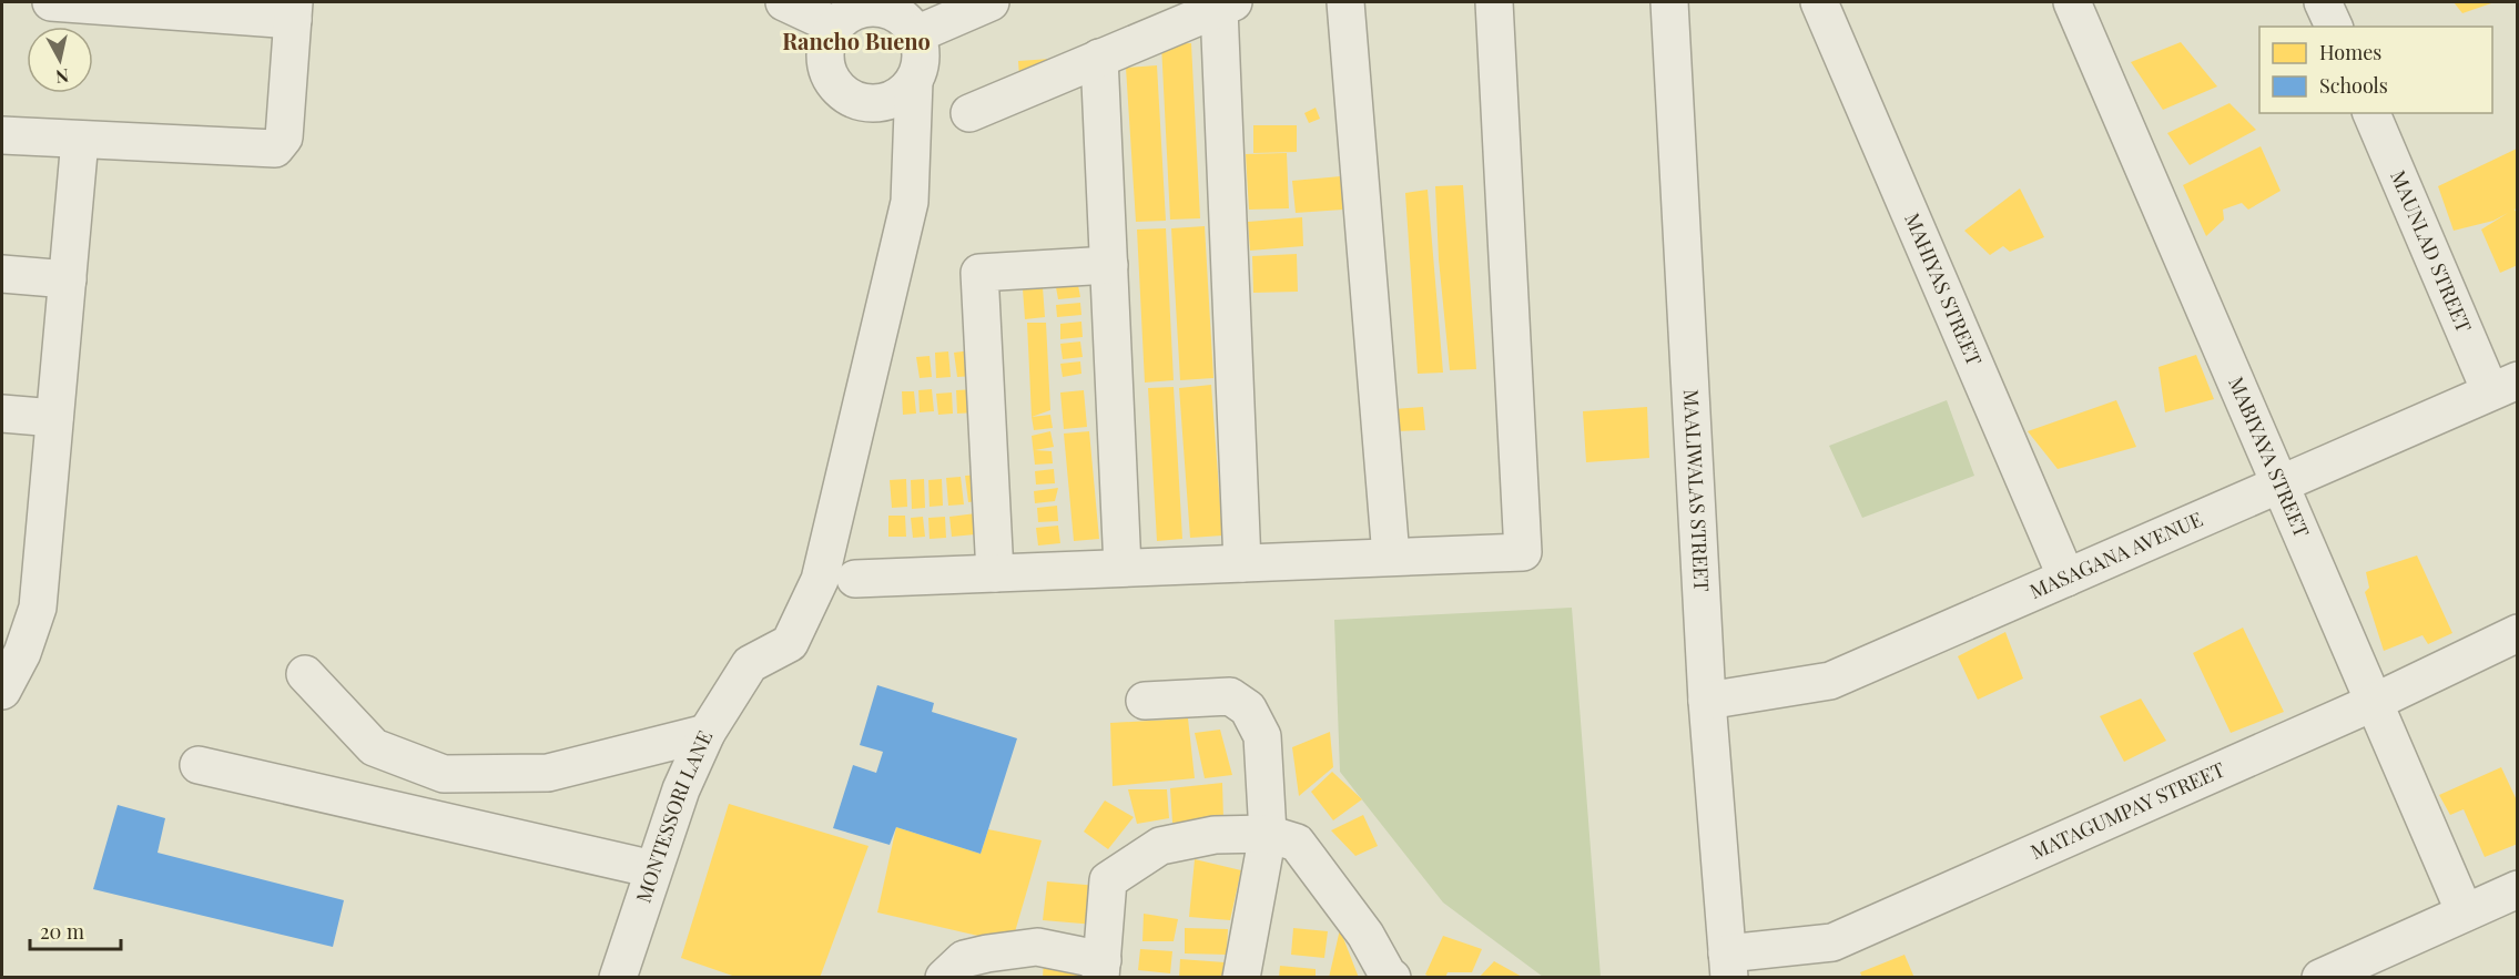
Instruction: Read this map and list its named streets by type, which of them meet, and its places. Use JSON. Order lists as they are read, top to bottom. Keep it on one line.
{"streets":{"street":["MAUNLAD STREET","MAHIYAS STREET","MABIYAYA STREET","MAALIWALAS STREET","MASAGANA AVENUE","MATAGUMPAY STREET","MONTESSORI LANE"]},"crossings":[["MAUNLAD STREET","MASAGANA AVENUE"],["MAHIYAS STREET","MASAGANA AVENUE"],["MABIYAYA STREET","MASAGANA AVENUE"],["MABIYAYA STREET","MATAGUMPAY STREET"],["MAALIWALAS STREET","MASAGANA AVENUE"],["MAALIWALAS STREET","MATAGUMPAY STREET"]],"districts":["Rancho Bueno"],"legend":["Homes","Schools"],"scale_bar":"20 m","north":"bottom"}
